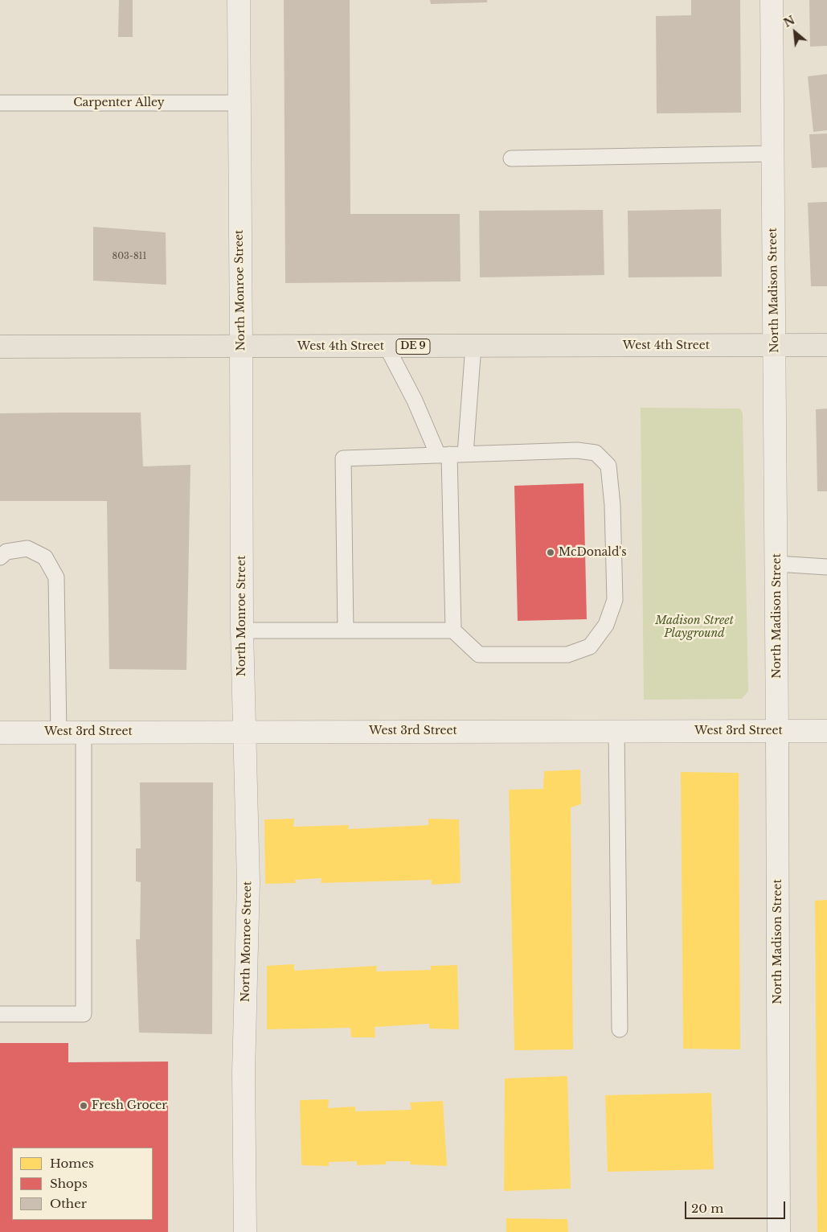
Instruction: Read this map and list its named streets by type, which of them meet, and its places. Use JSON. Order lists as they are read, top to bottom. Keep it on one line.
{"streets":{"main road":["West 4th Street","DE 9"],"street":["North Monroe Street","North Madison Street","West 3rd Street"],"lane":["Carpenter Alley"]},"crossings":[["Carpenter Alley","North Monroe Street"],["North Monroe Street","West 4th Street"],["North Monroe Street","West 3rd Street"],["North Madison Street","West 4th Street"],["North Madison Street","West 3rd Street"]],"parks":["Madison Street Playground"],"places":["McDonald's","Fresh Grocer"],"house_numbers":["803-811"],"legend":["Homes","Shops","Other"],"scale_bar":"20 m","north":"top left"}
